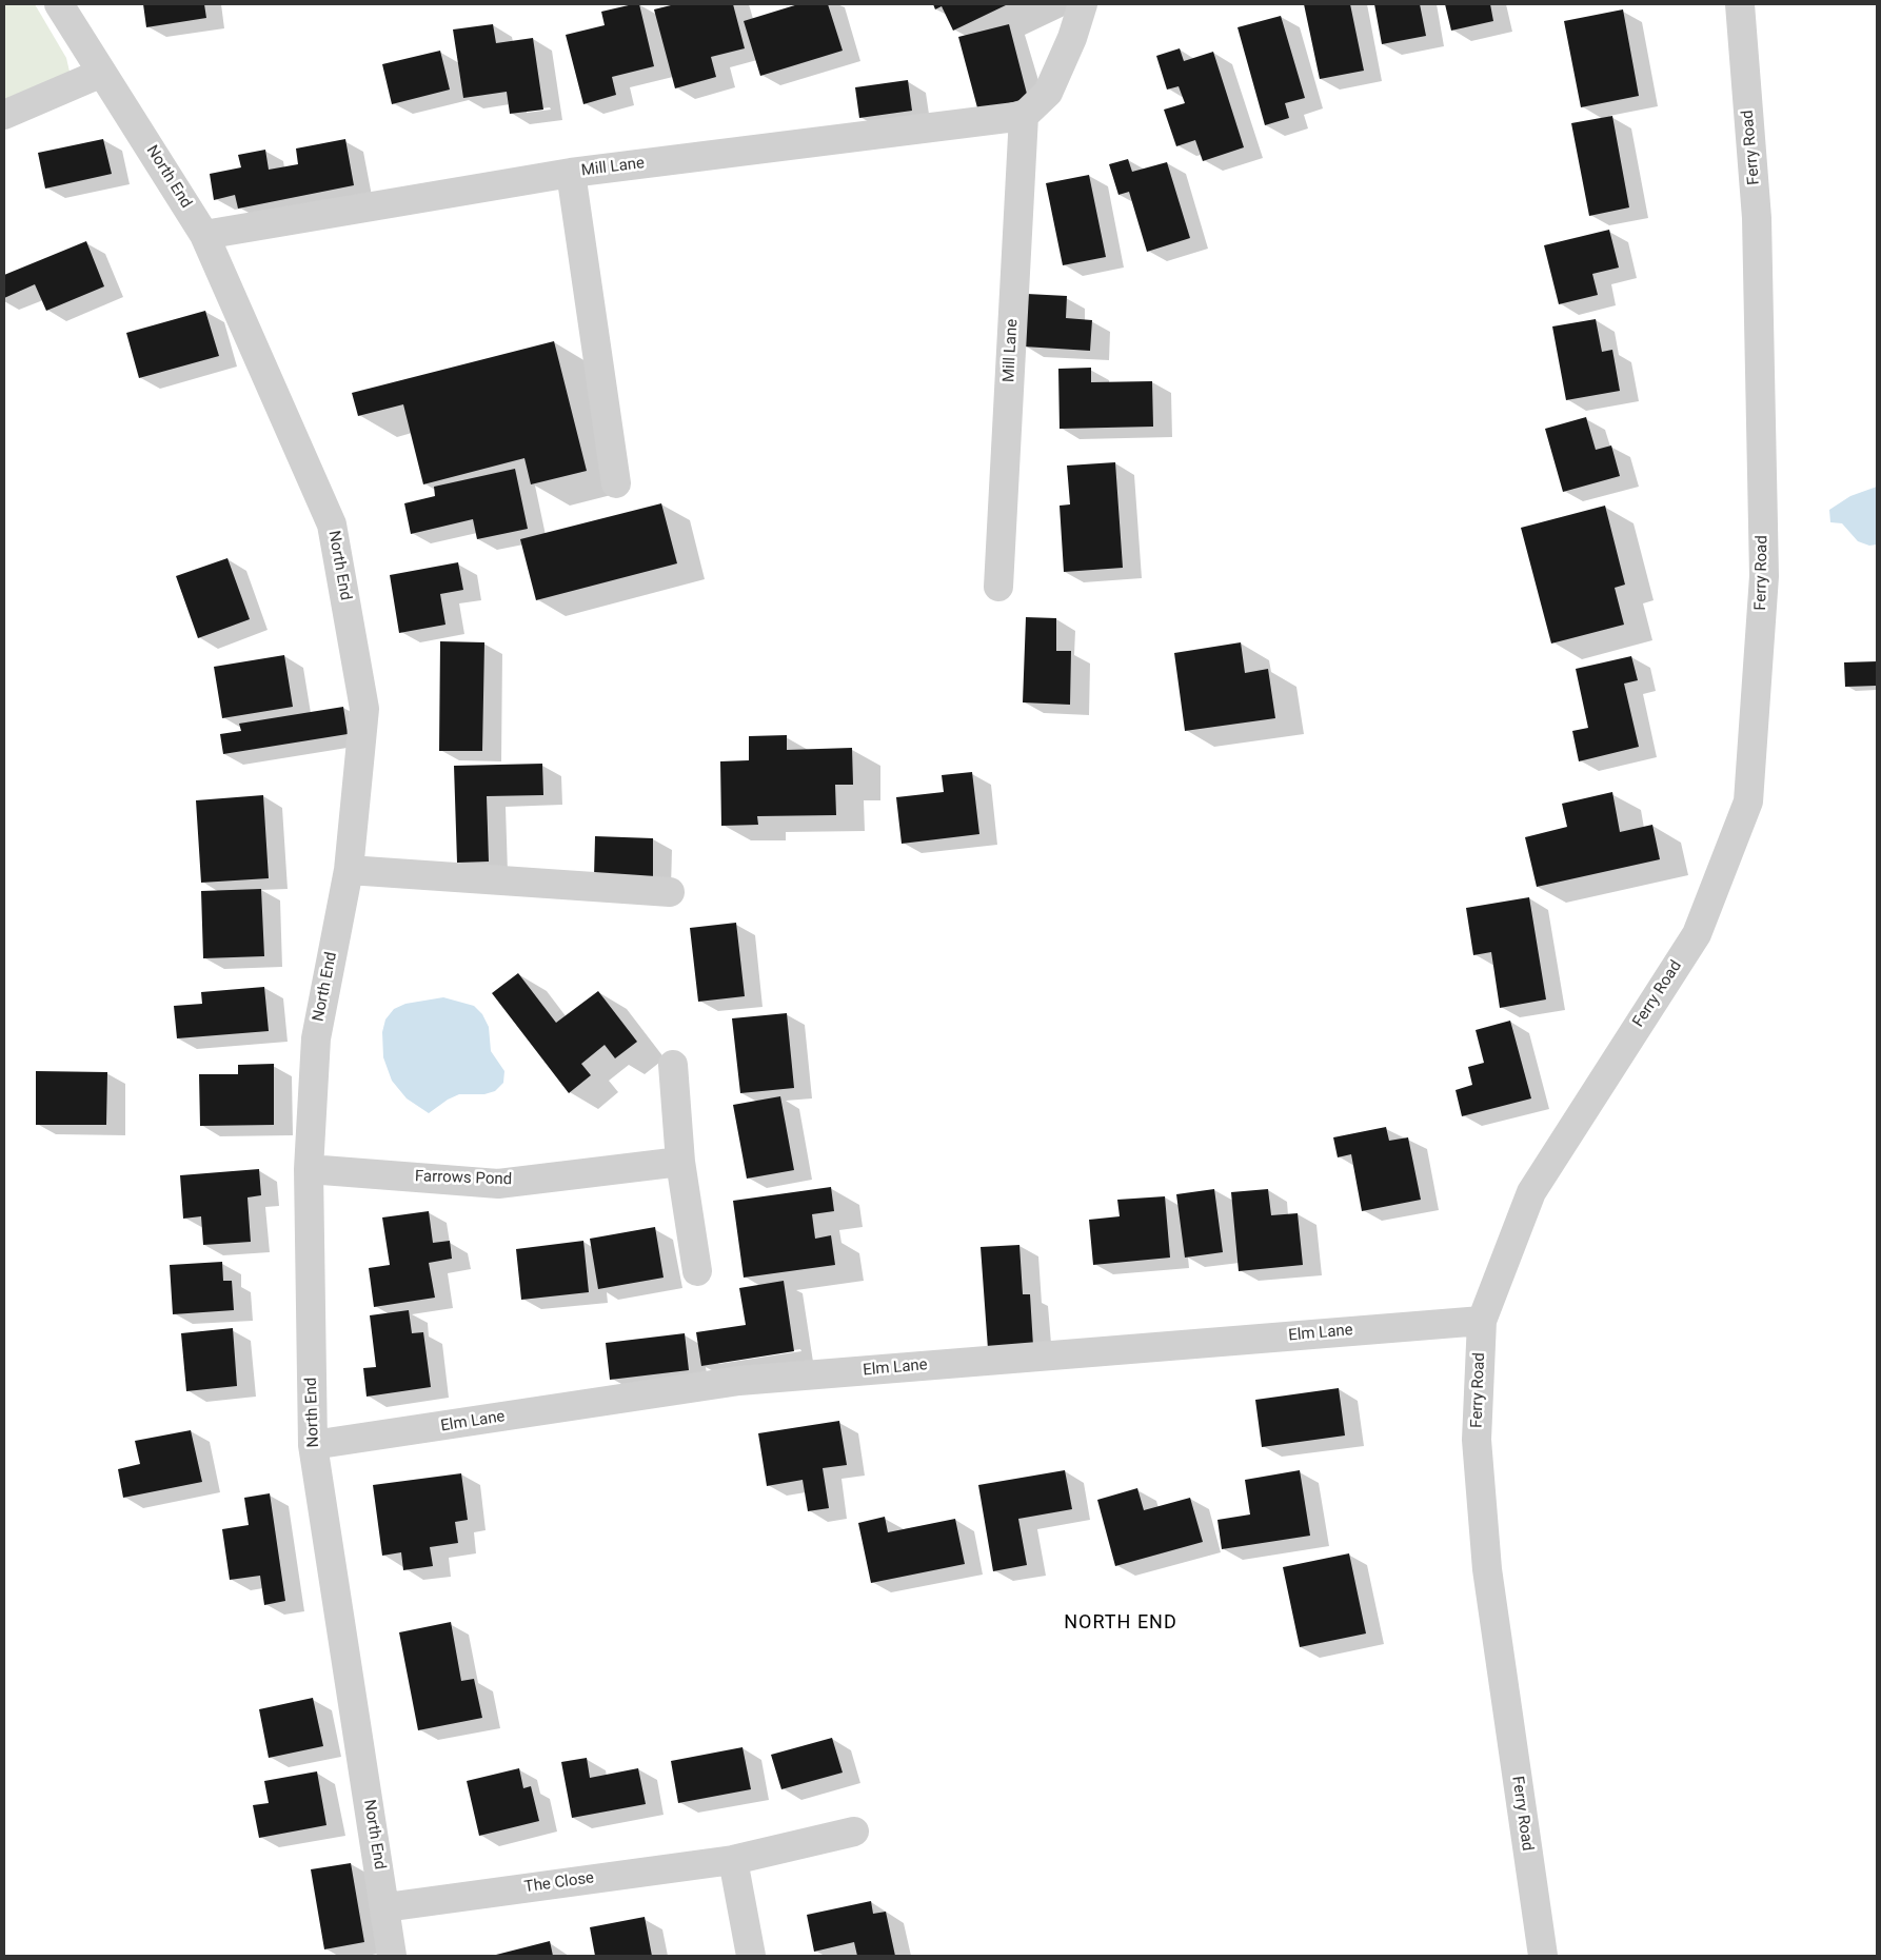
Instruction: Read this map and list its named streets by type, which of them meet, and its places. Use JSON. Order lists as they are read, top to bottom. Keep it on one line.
{"streets":{"street":["Ferry Road","Mill Lane","North End","Farrows Pond","Elm Lane","The Close"]},"crossings":[["Ferry Road","Elm Lane"],["Mill Lane","North End"],["North End","Farrows Pond"],["North End","Elm Lane"],["North End","The Close"]],"districts":["NORTH END"]}
